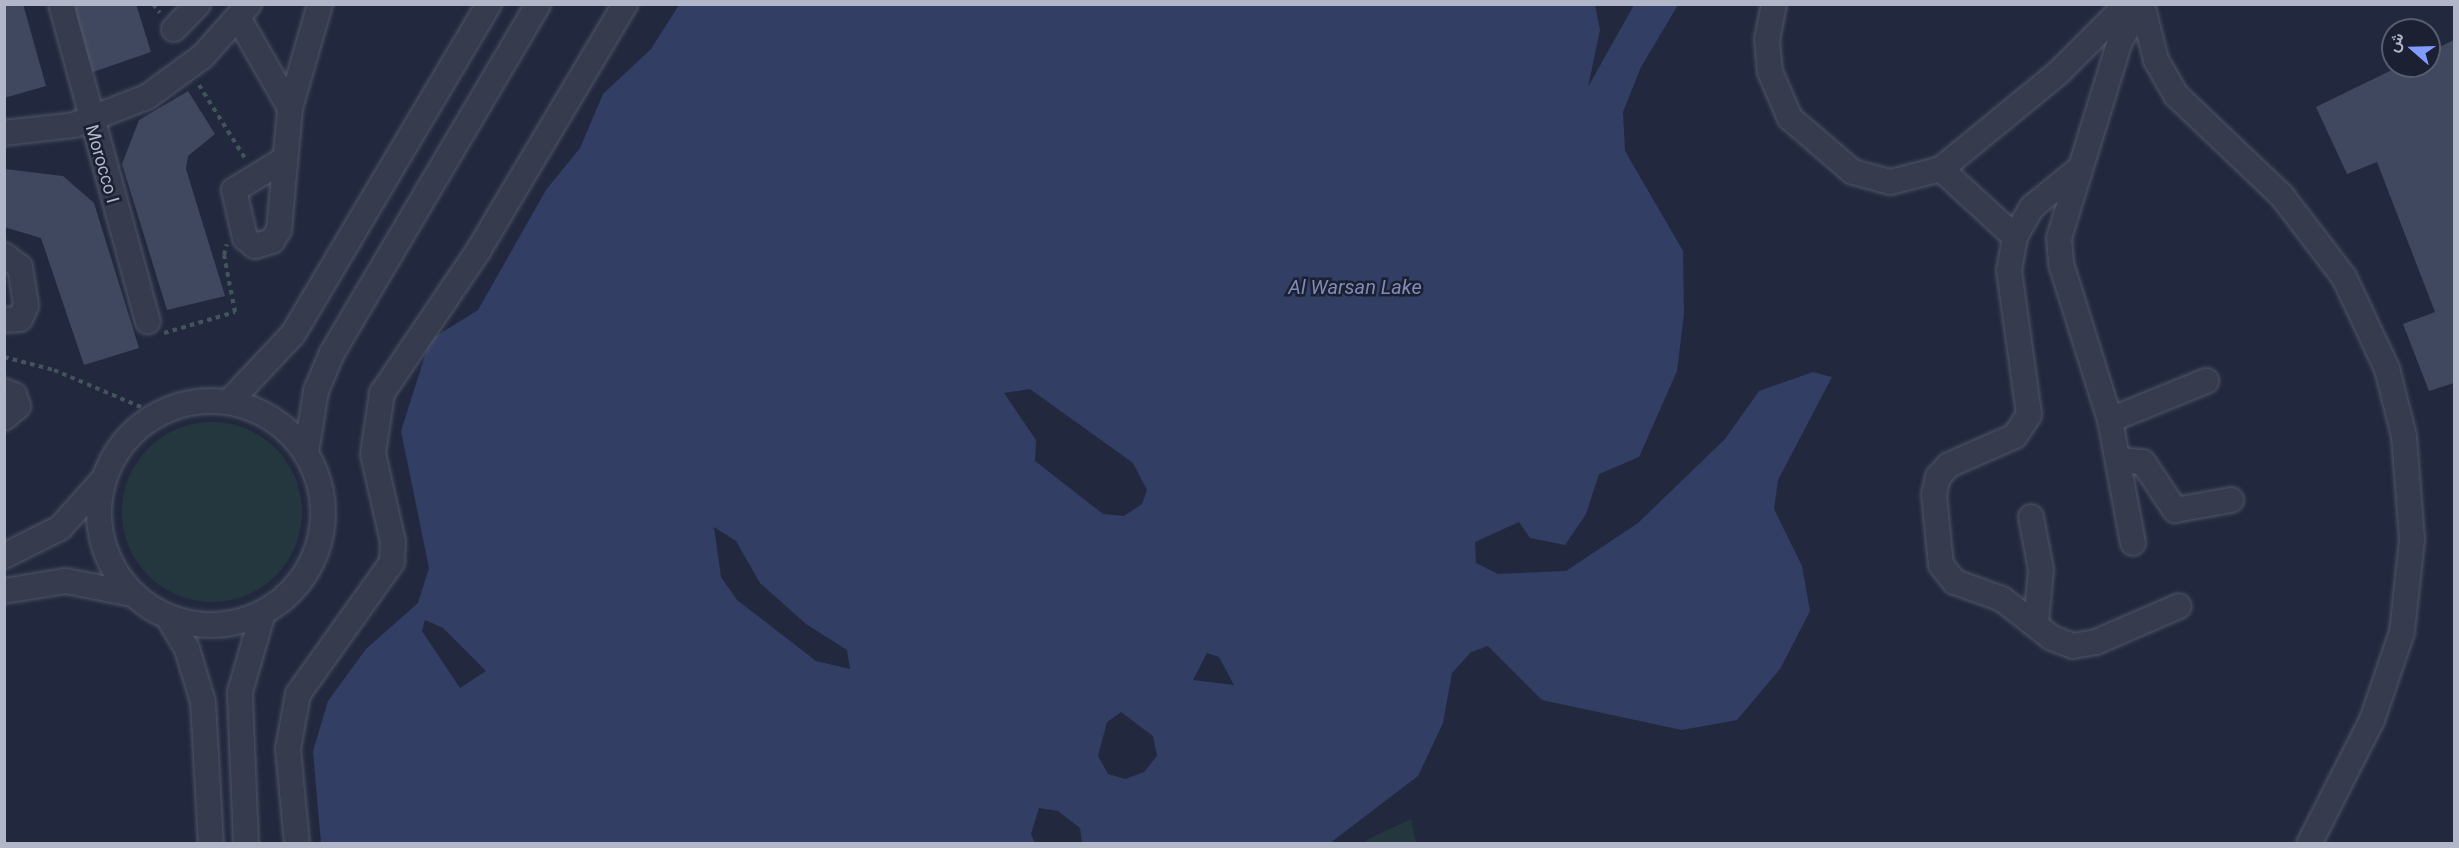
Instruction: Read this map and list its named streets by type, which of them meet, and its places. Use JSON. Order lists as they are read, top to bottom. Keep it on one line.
{"streets":{"street":["Morocco I"]},"water":["Al Warsan Lake"],"north":"left"}
